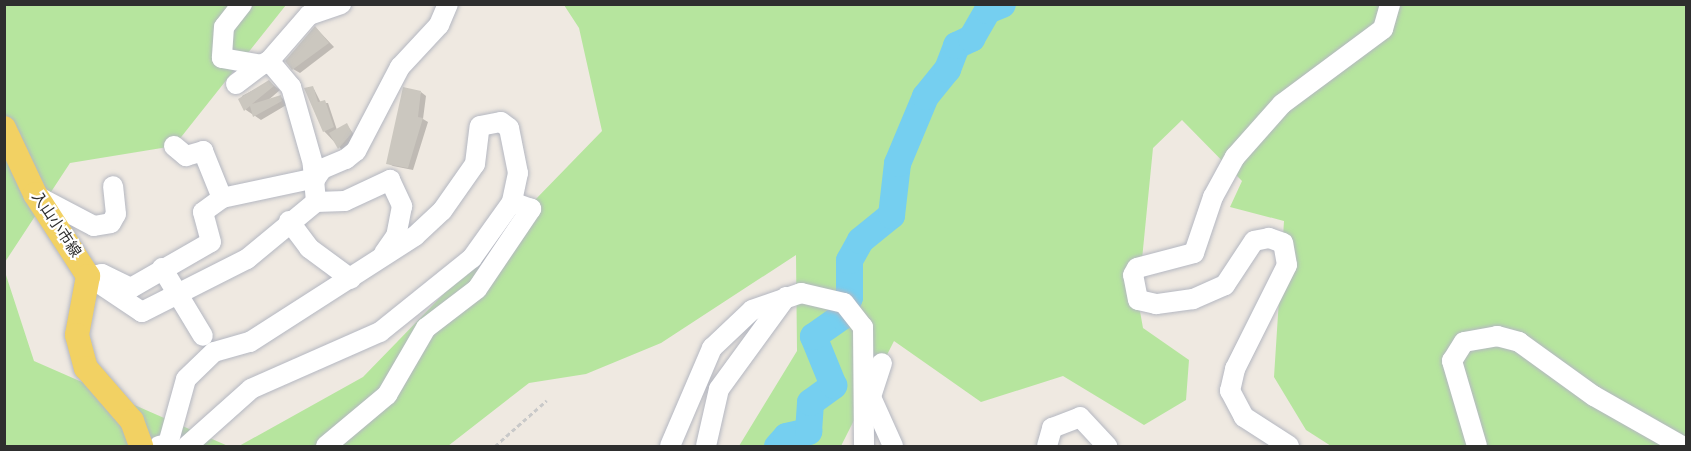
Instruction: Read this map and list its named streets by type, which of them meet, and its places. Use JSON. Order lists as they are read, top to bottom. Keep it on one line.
{"streets":{"main road":["入山小市線"]}}
